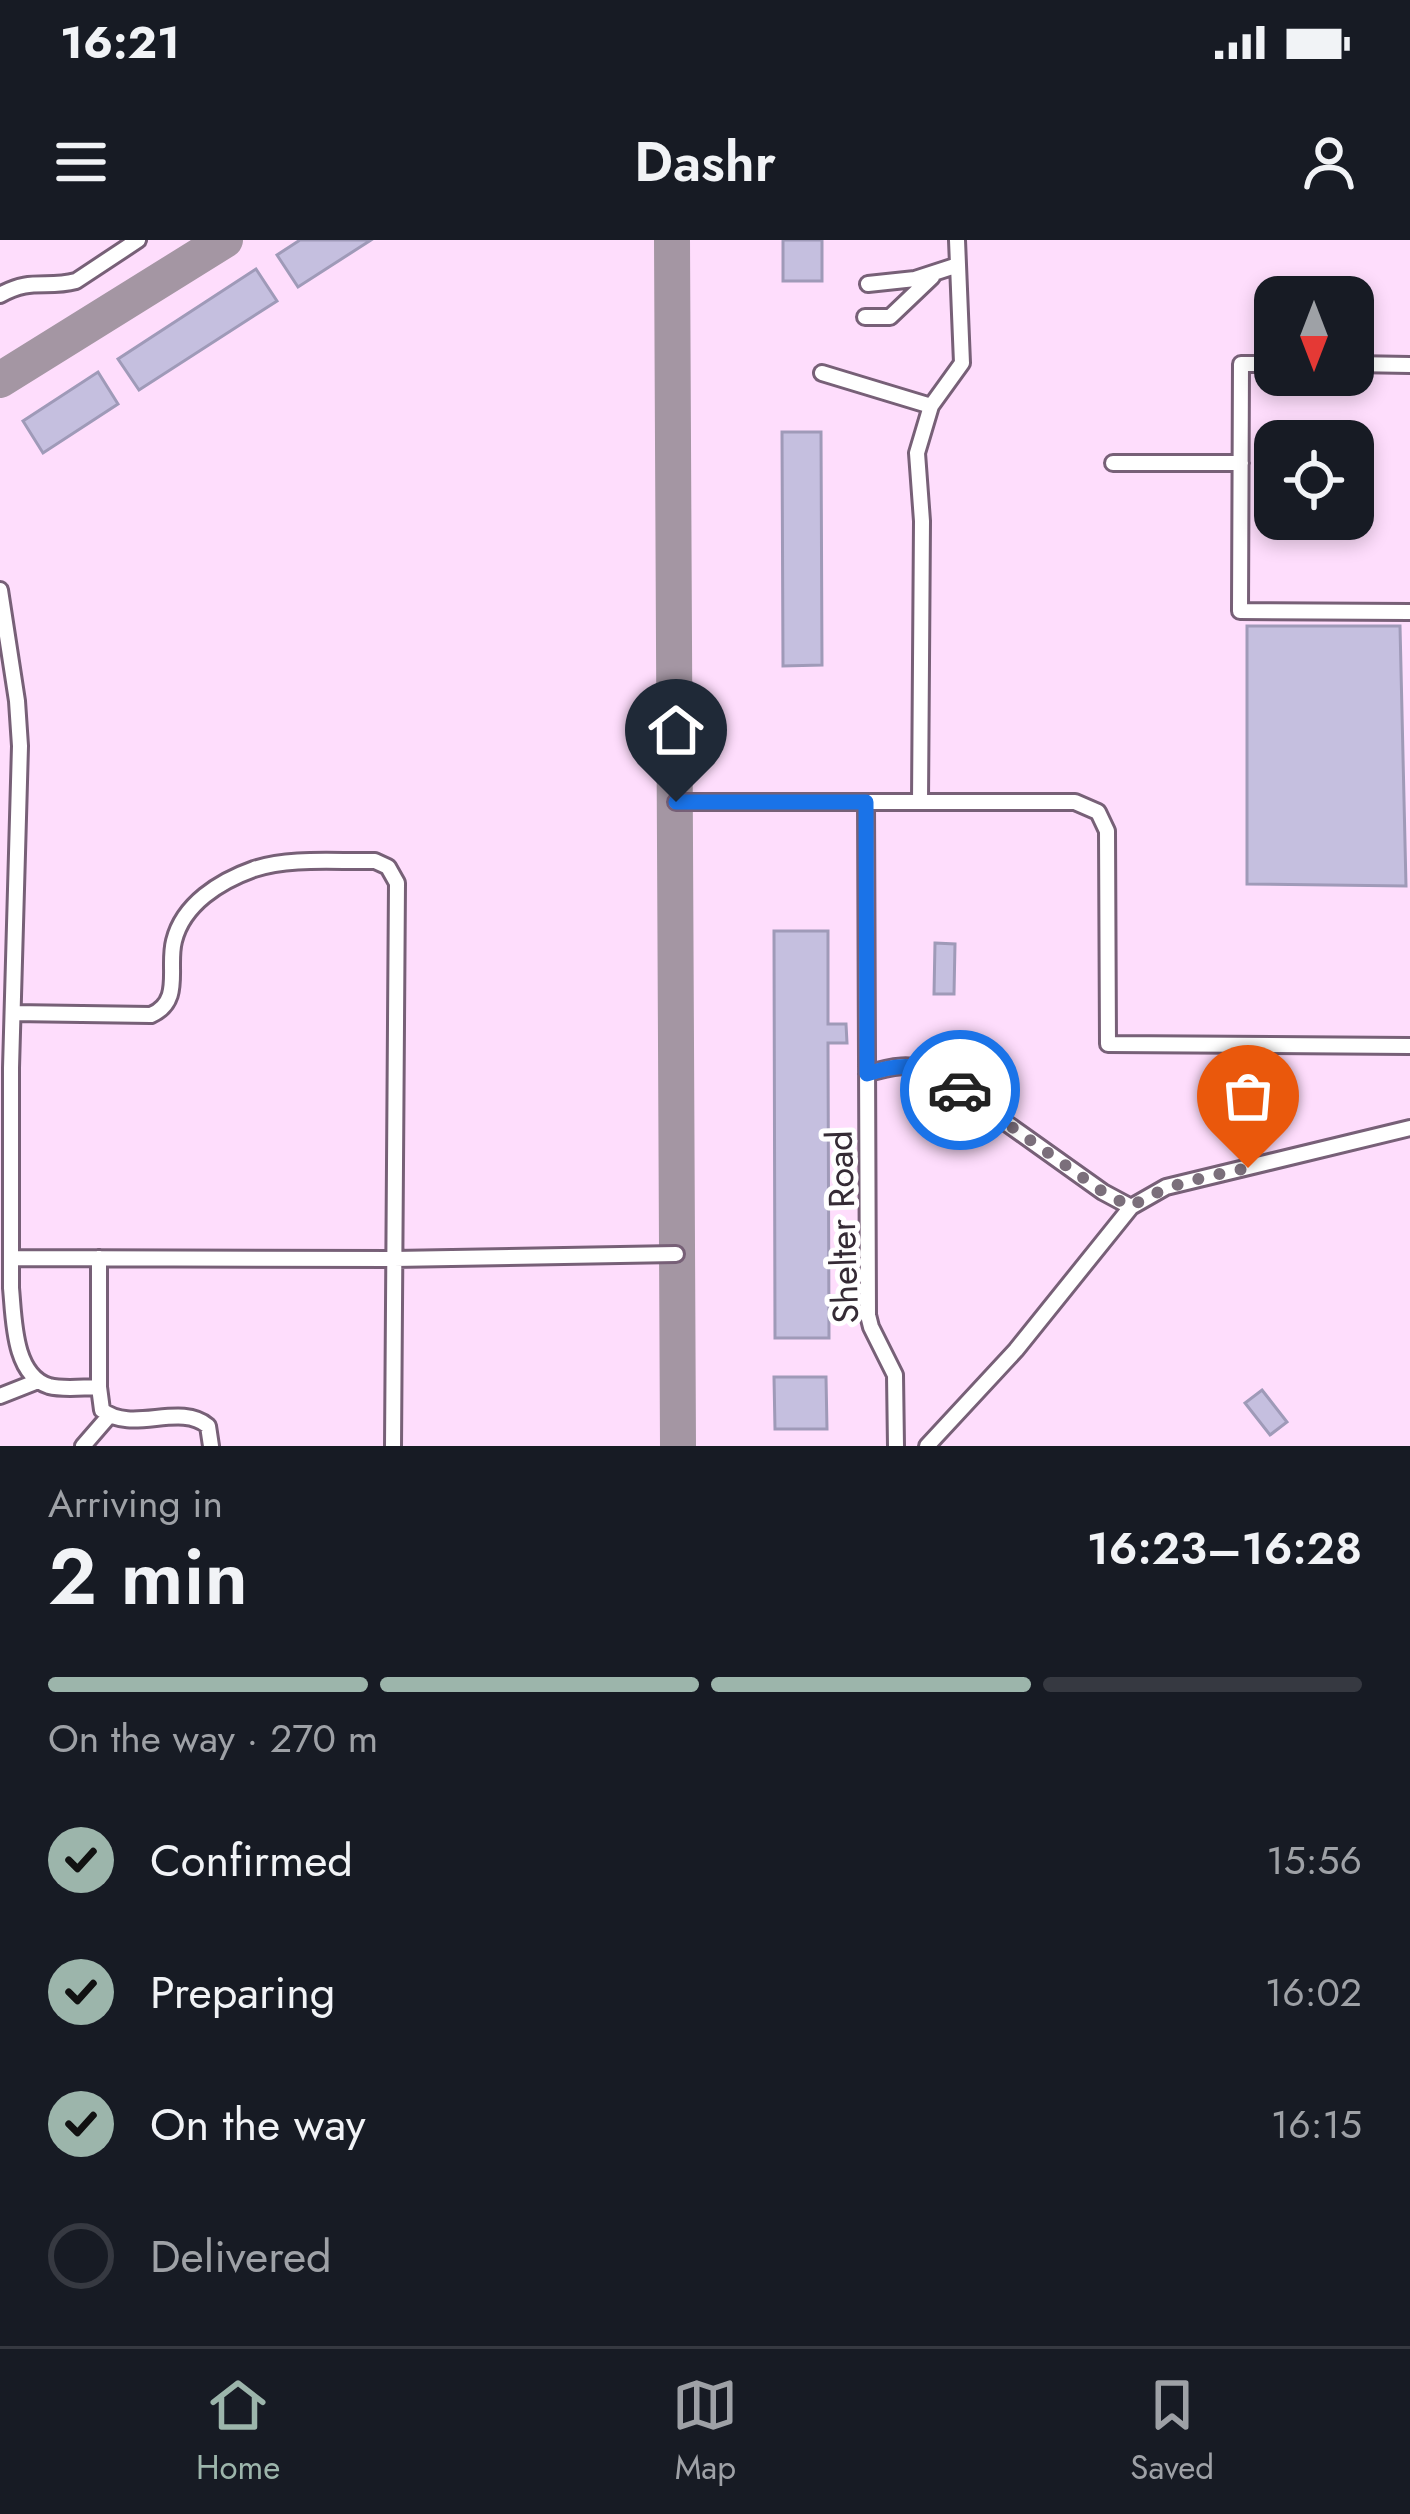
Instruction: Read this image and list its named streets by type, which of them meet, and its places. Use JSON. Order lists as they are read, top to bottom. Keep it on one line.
{"streets":{"lane":["Shelter Road"]},"north":"bottom","page":{"status":"16:21","header":"Dashr","heading":["2 min","Arriving in","16:23–16:28"],"bar":"On the way · 270 m","list":[["Confirmed","15:56"],["Preparing","16:02"],["On the way","16:15"],"Delivered"],"tabs":["Home","Map","Saved"]}}
